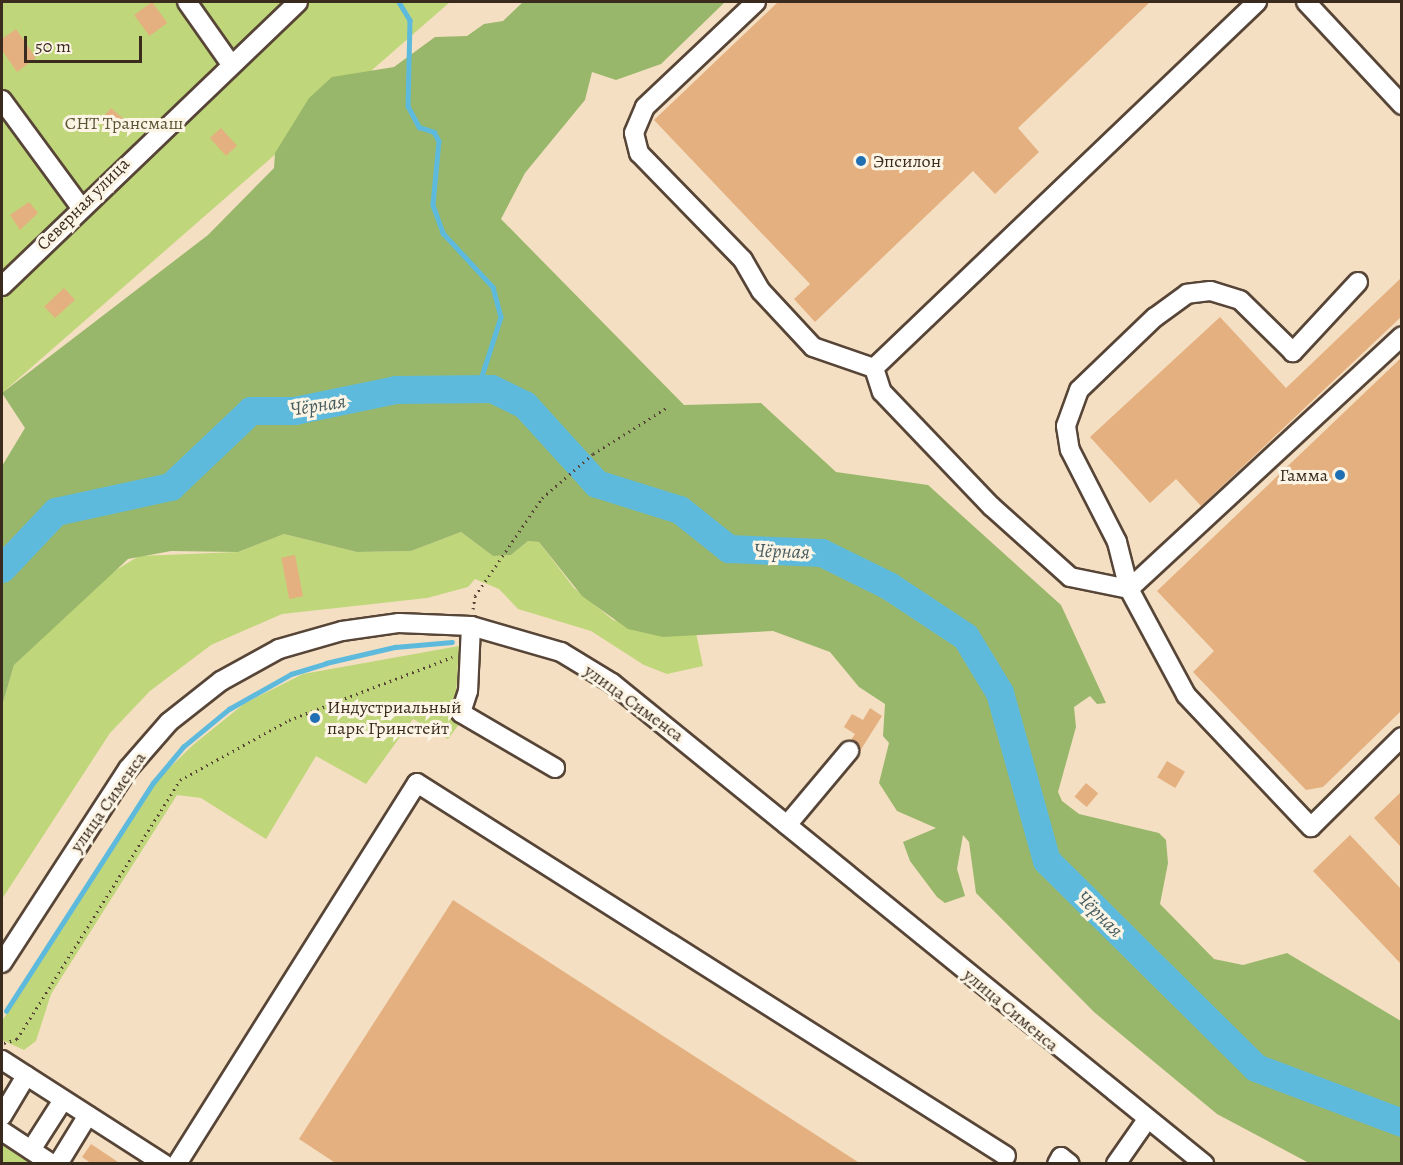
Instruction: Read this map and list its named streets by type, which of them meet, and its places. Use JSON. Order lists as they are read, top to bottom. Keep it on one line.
{"streets":{"street":["Северная улица","улица Сименса"]},"water":["Чёрная"],"parks":["СНТ Трансмаш"],"places":["Эпсилон","Гамма","Индустриальный парк Гринстейт"],"scale_bar":"50 m"}
